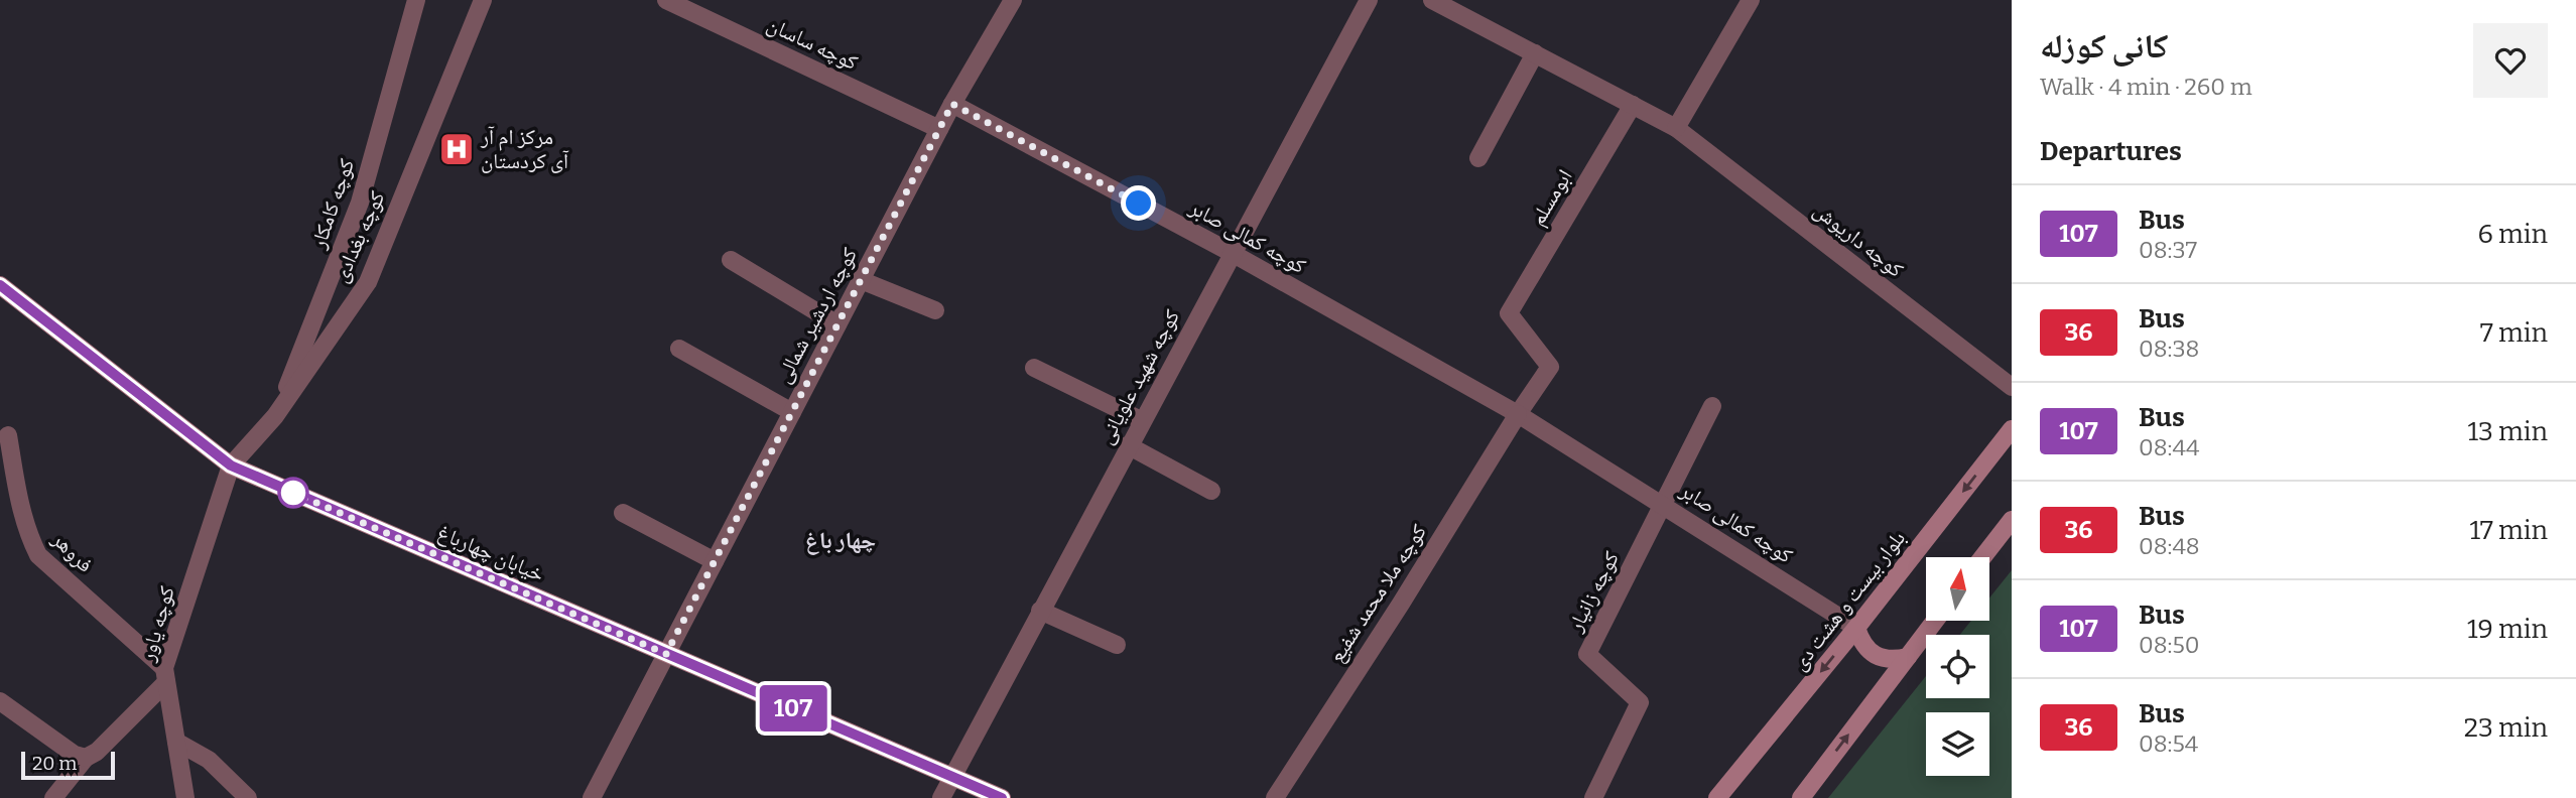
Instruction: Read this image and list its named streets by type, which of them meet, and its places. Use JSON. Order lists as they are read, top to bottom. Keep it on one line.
{"streets":{"main road":["خیابان چهارباغ","بلوار بیست و هشت دی"],"street":["کوچه ساسان","ابومسلم","کوچه کامکار","کوچه بغدادی","کوچه کمالی صابر","کوچه داریوش","کوچه اردشیر شمالی","کوچه شهید علویانی","فروهر","کوچه زانیار","کوچه ملا محمد شفیع","کوچه یاور"]},"crossings":[["کوچه ساسان","کوچه اردشیر شمالی"],["ابومسلم","کوچه کمالی صابر"],["ابومسلم","کوچه داریوش"],["ابومسلم","کوچه ملا محمد شفیع"],["کوچه کامکار","کوچه بغدادی"],["کوچه بغدادی","خیابان چهارباغ"],["کوچه بغدادی","کوچه یاور"],["کوچه کمالی صابر","کوچه اردشیر شمالی"],["کوچه کمالی صابر","کوچه شهید علویانی"],["کوچه کمالی صابر","کوچه زانیار"],["کوچه کمالی صابر","کوچه ملا محمد شفیع"],["کوچه کمالی صابر","بلوار بیست و هشت دی"],["کوچه اردشیر شمالی","خیابان چهارباغ"],["کوچه شهید علویانی","خیابان چهارباغ"],["فروهر","کوچه یاور"],["خیابان چهارباغ","کوچه یاور"]],"districts":["چهار باغ"],"places":{"hospital":["مرکز ام آر آی کردستان"]},"lines":["bus line 107"],"scale_bar":"20 m","north":"top","page":{"on_map":"107","heading":[["کانی کوزله","Walk · 4 min · 260 m"],"Departures"],"list":[{"mark":"107","name":"Bus","note":"08:37","value":"6 min"},{"mark":"36","name":"Bus","note":"08:38","value":"7 min"},{"mark":"107","name":"Bus","note":"08:44","value":"13 min"},{"mark":"36","name":"Bus","note":"08:48","value":"17 min"},{"mark":"107","name":"Bus","note":"08:50","value":"19 min"},{"mark":"36","name":"Bus","note":"08:54","value":"23 min"}],"scale":"20 m"}}
